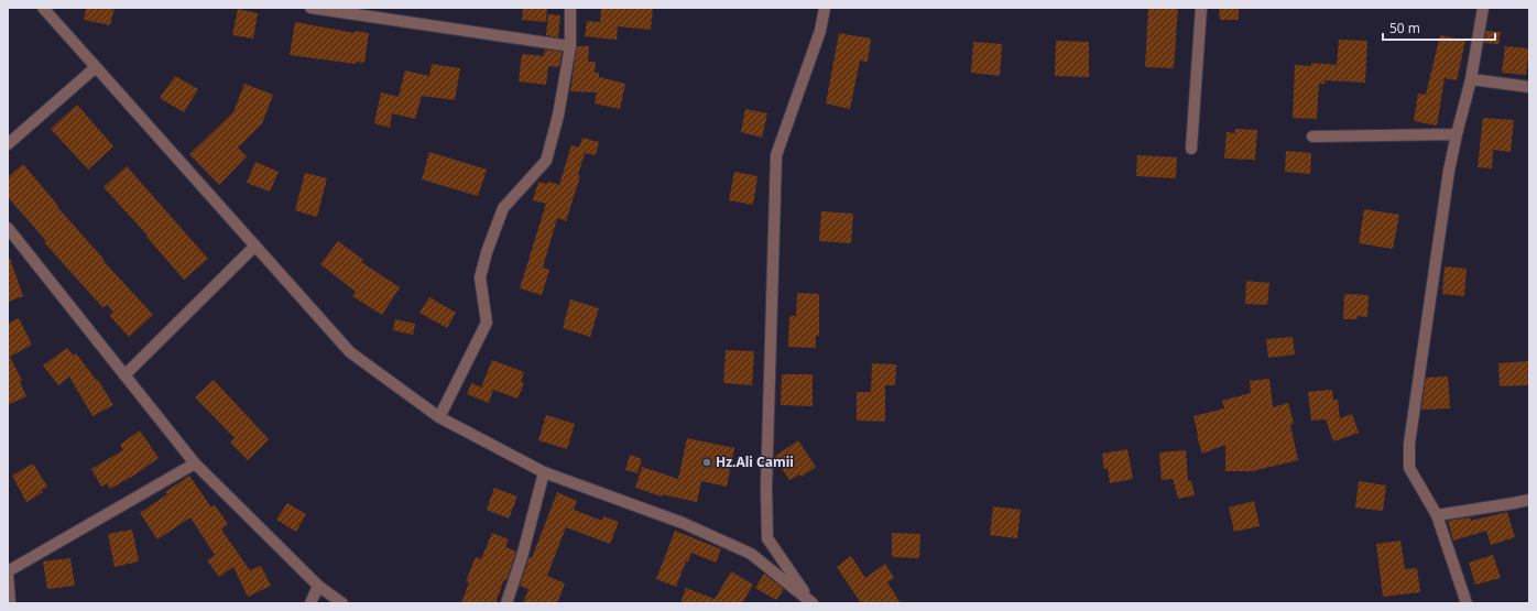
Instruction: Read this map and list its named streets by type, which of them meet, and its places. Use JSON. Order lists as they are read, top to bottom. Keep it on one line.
{"places":["Hz.Ali Camii"],"scale_bar":"50 m"}
